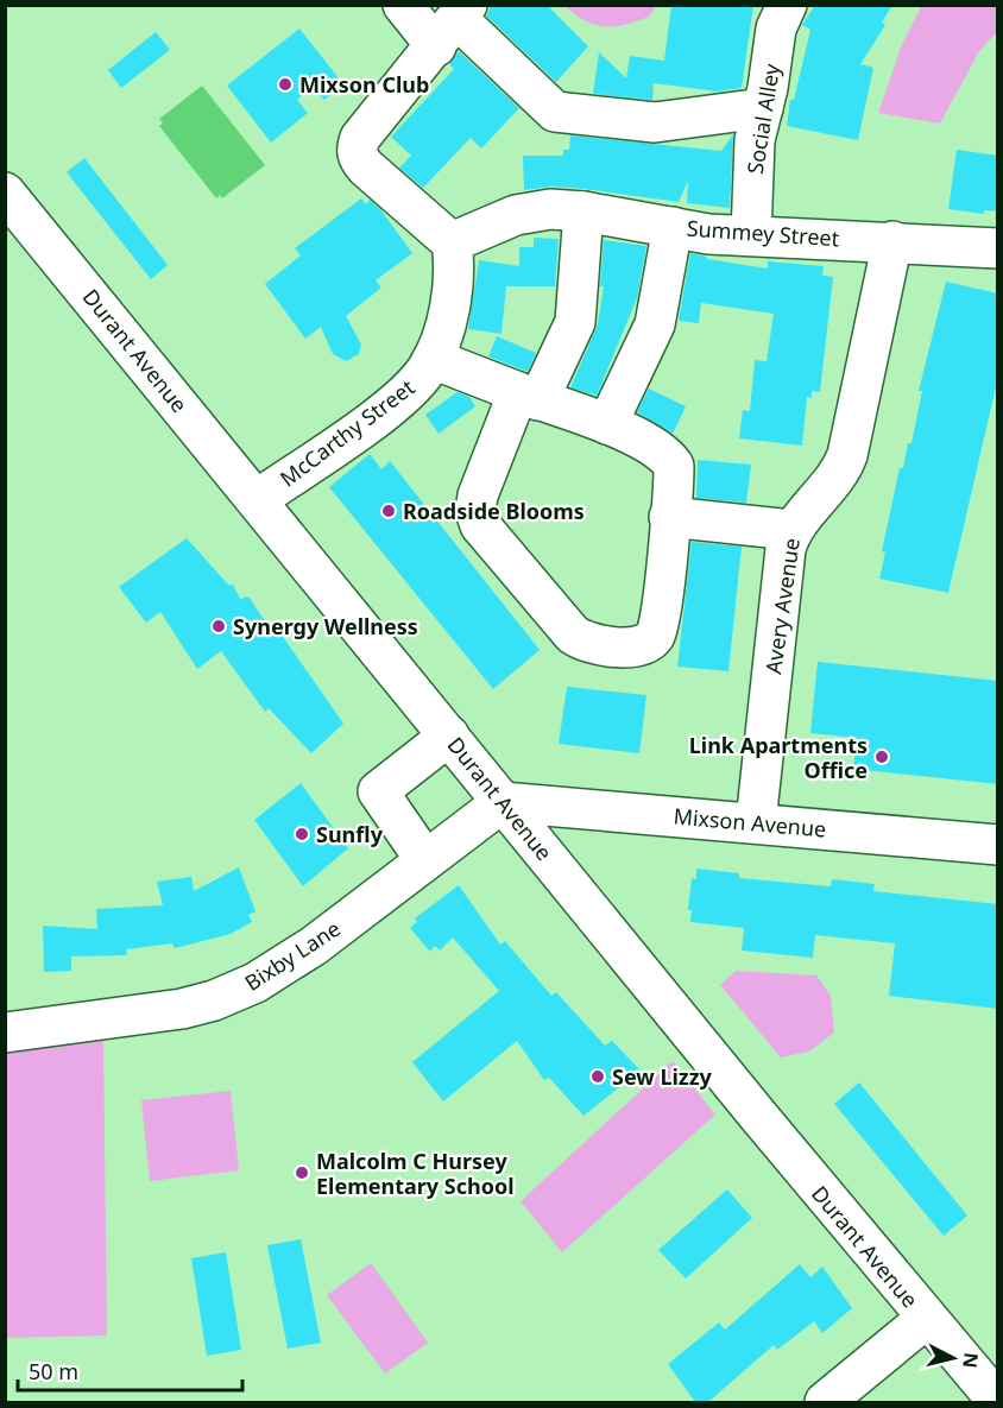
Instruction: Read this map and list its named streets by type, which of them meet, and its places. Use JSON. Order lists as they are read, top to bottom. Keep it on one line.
{"streets":{"street":["Social Alley","Summey Street","Durant Avenue","McCarthy Street","Avery Avenue","Mixson Avenue","Bixby Lane"]},"crossings":[["Social Alley","Summey Street"],["Summey Street","McCarthy Street"],["Summey Street","Avery Avenue"],["Durant Avenue","McCarthy Street"],["Durant Avenue","Mixson Avenue"],["Durant Avenue","Bixby Lane"],["Avery Avenue","Mixson Avenue"],["Mixson Avenue","Bixby Lane"]],"places":["Mixson Club","Roadside Blooms","Synergy Wellness","Link Apartments Office","Sunfly","Sew Lizzy","Malcolm C Hursey Elementary School"],"scale_bar":"50 m","north":"right"}
